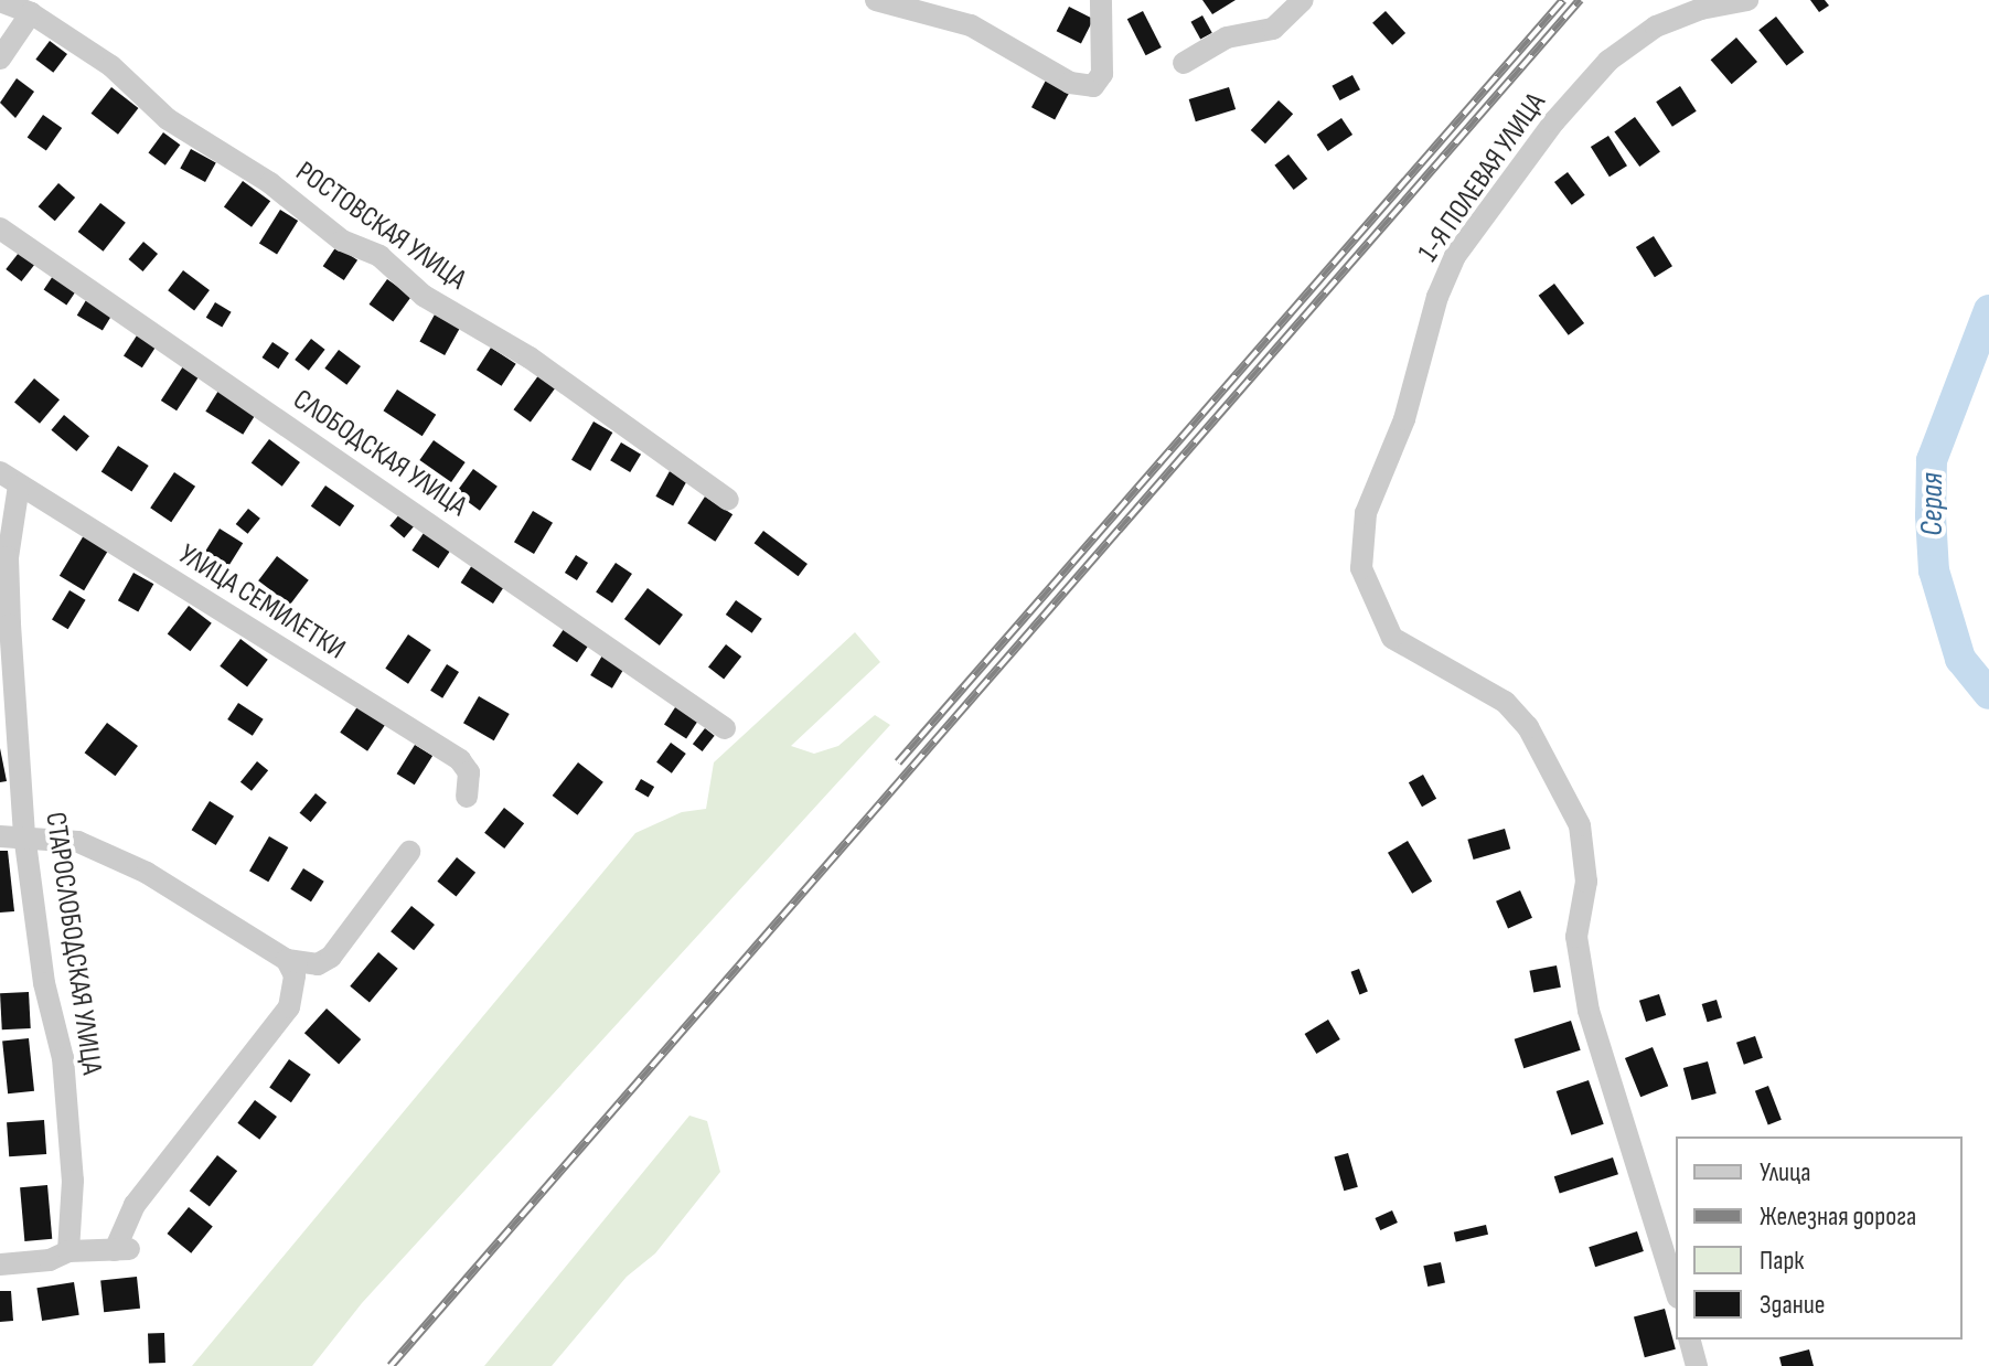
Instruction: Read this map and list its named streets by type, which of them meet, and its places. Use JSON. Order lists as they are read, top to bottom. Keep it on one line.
{"streets":{"street":["1-Я ПОЛЕВАЯ УЛИЦА","РОСТОВСКАЯ УЛИЦА","СЛОБОДСКАЯ УЛИЦА","УЛИЦА СЕМИЛЕТКИ","СТАРОСЛОБОДСКАЯ УЛИЦА"]},"crossings":[["УЛИЦА СЕМИЛЕТКИ","СТАРОСЛОБОДСКАЯ УЛИЦА"]],"water":["Серая"],"legend":["Улица","Железная дорога","Парк","Здание"]}
